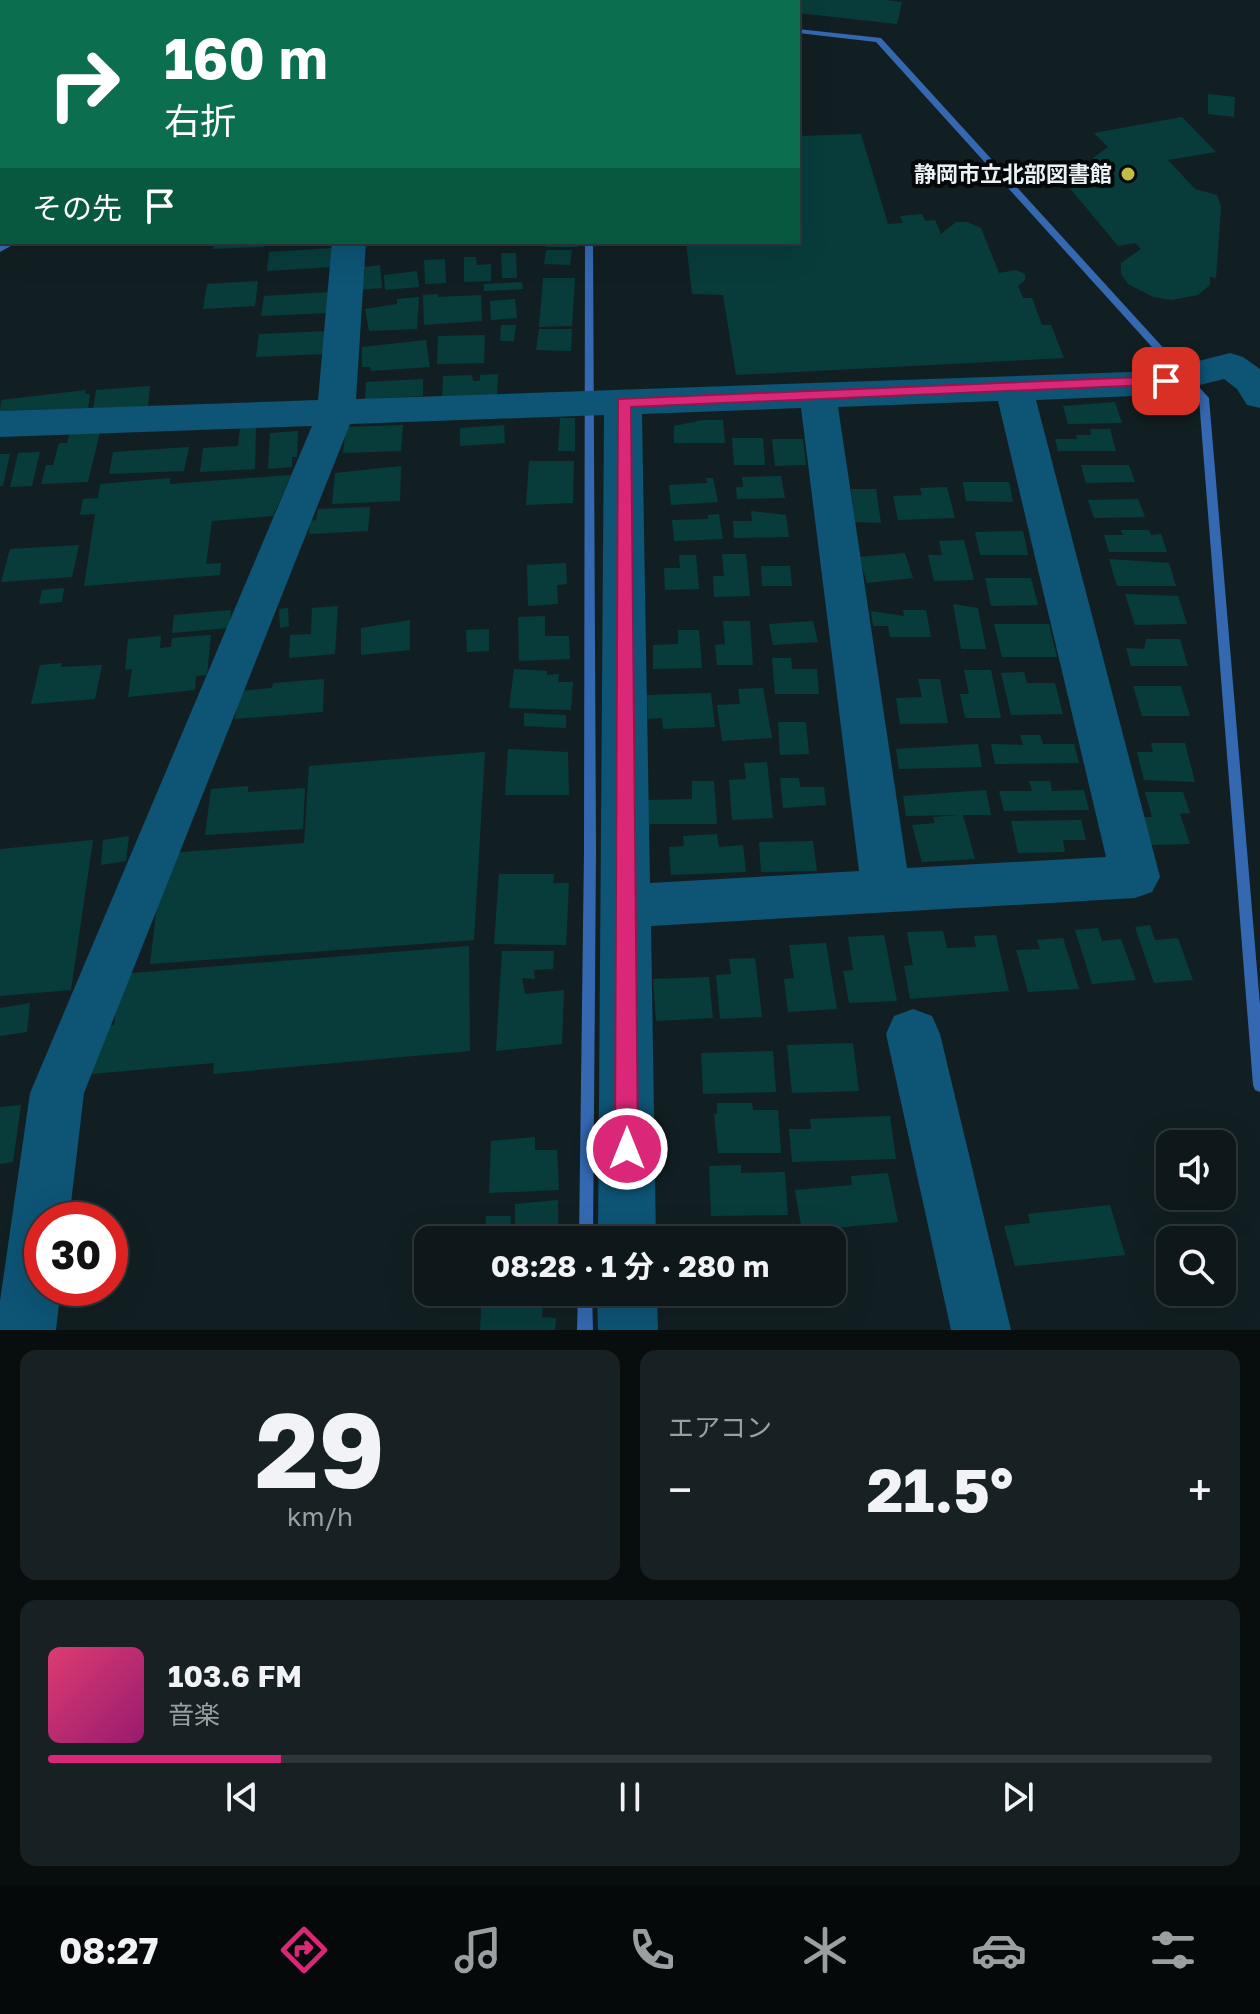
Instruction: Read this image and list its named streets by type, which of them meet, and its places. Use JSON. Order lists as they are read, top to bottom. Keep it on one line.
{"places":["静岡市立北部図書館"],"page":{"turn":["160 m","右折"],"then":"その先","limit":"30","trip":"08:28 · 1 分 · 280 m","tile":[["29","km/h"],"エアコン"],"heat":["−","21.5°","+"],"song":["103.6 FM","音楽"],"tabs":"08:27"}}
